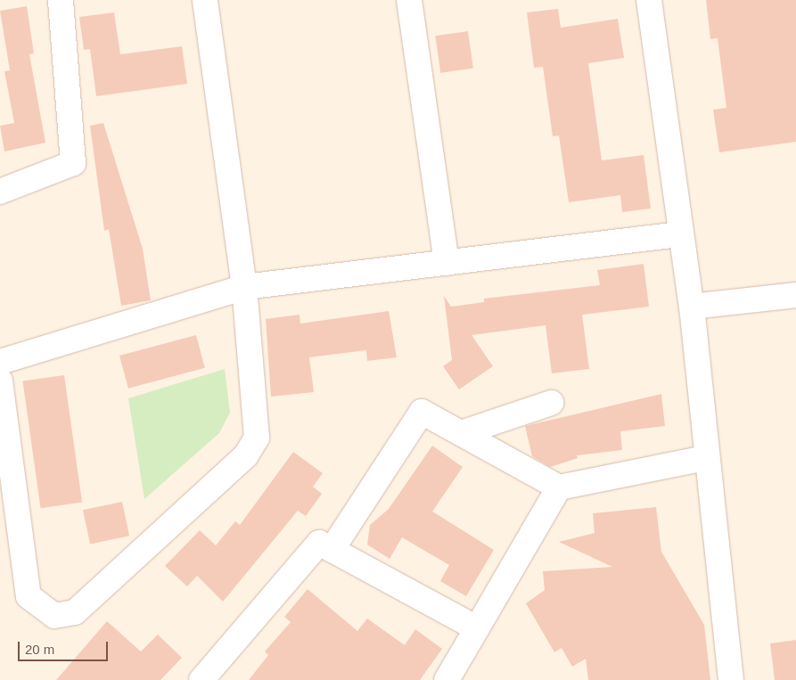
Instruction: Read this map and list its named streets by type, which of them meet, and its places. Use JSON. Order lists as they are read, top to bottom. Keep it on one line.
{"scale_bar":"20 m"}
